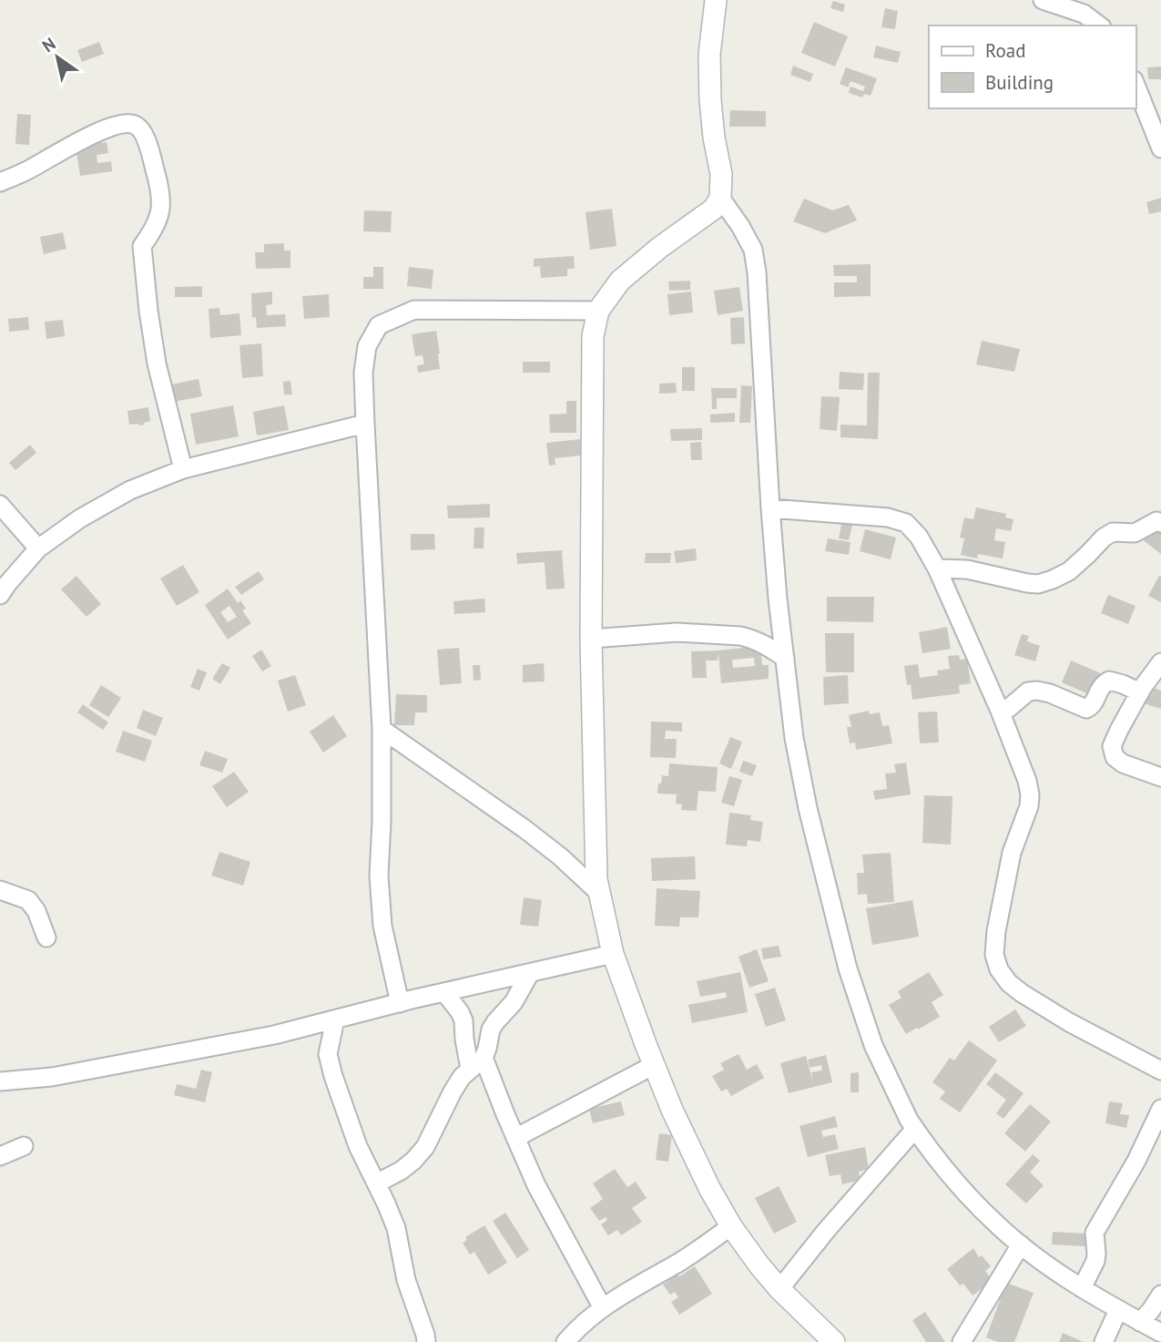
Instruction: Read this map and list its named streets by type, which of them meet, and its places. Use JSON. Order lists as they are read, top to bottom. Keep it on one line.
{"legend":["Road","Building"],"north":"top left"}
